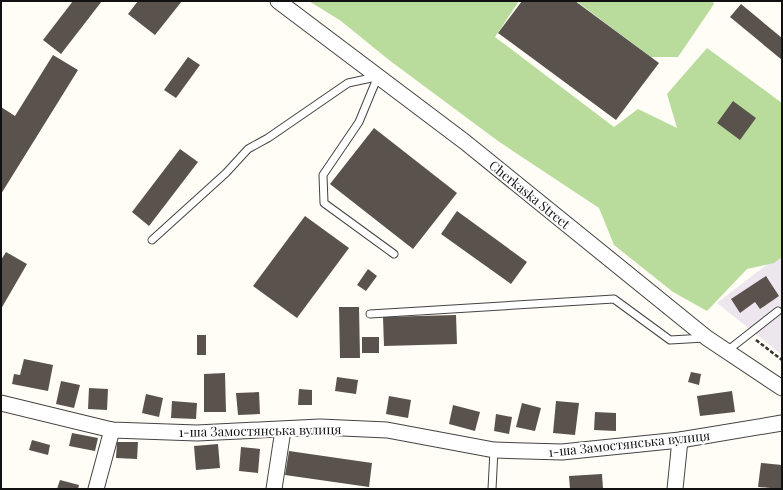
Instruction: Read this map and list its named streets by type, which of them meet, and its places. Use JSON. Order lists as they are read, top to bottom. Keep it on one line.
{"streets":{"street":["Cherkaska Street","1-ша Замостянська вулиця"]}}
